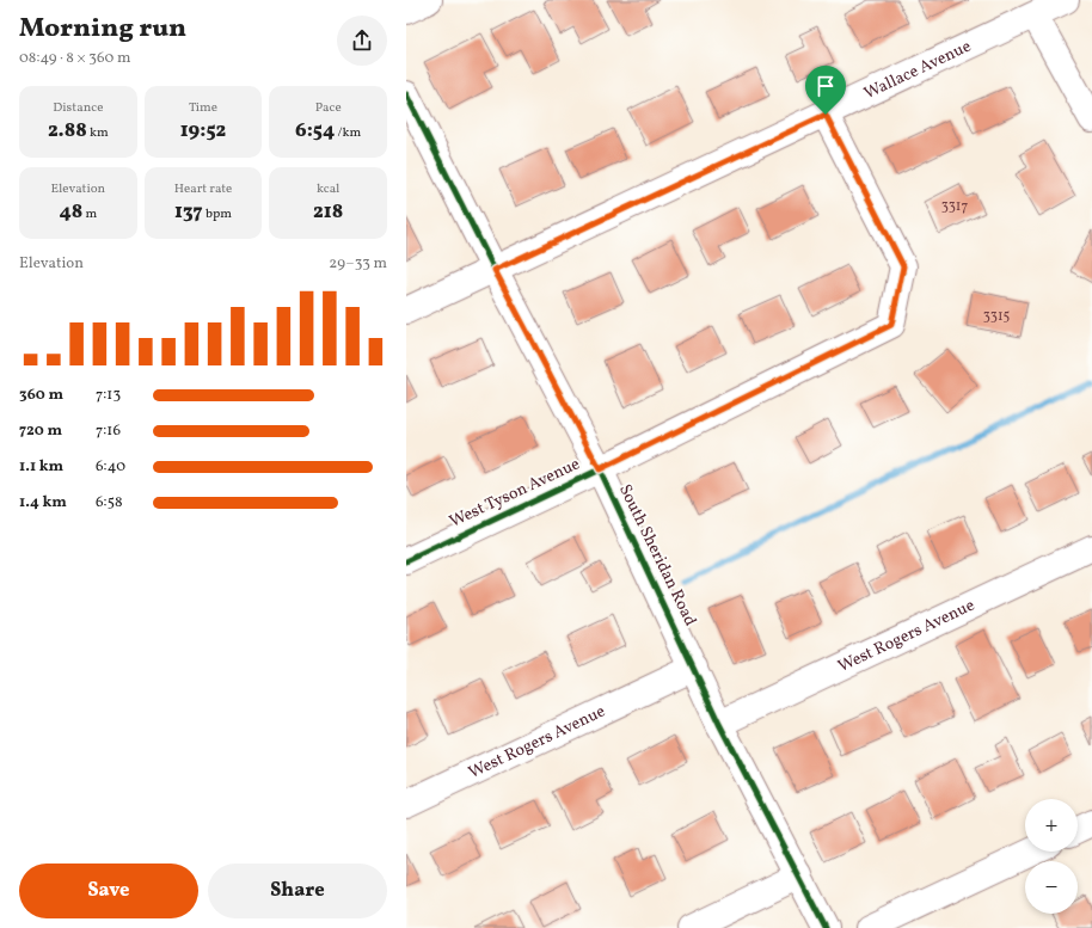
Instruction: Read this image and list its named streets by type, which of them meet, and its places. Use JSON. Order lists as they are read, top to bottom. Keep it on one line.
{"streets":{"street":["Wallace Avenue","West Tyson Avenue","South Sheridan Road","West Rogers Avenue"]},"crossings":[["Wallace Avenue","West Tyson Avenue"],["Wallace Avenue","South Sheridan Road"],["West Tyson Avenue","South Sheridan Road"],["South Sheridan Road","West Rogers Avenue"]],"house_numbers":["3317","3315"],"page":{"heading":["Morning run","08:49 · 8 × 360 m"],"stats":[["Distance","2.88 km"],["Time","19:52"],["Pace","6:54 /km"],["Elevation","48 m"],["Heart rate","137 bpm"],["kcal","218"]],"chart":["Elevation","29–33 m"],"list":[{"name":"360 m","note":"7:13"},{"name":"720 m","note":"7:16"},{"name":"1.1 km","note":"6:40"},{"name":"1.4 km","note":"6:58"}],"map_buttons":["+","−"],"buttons":["Save","Share"]}}
